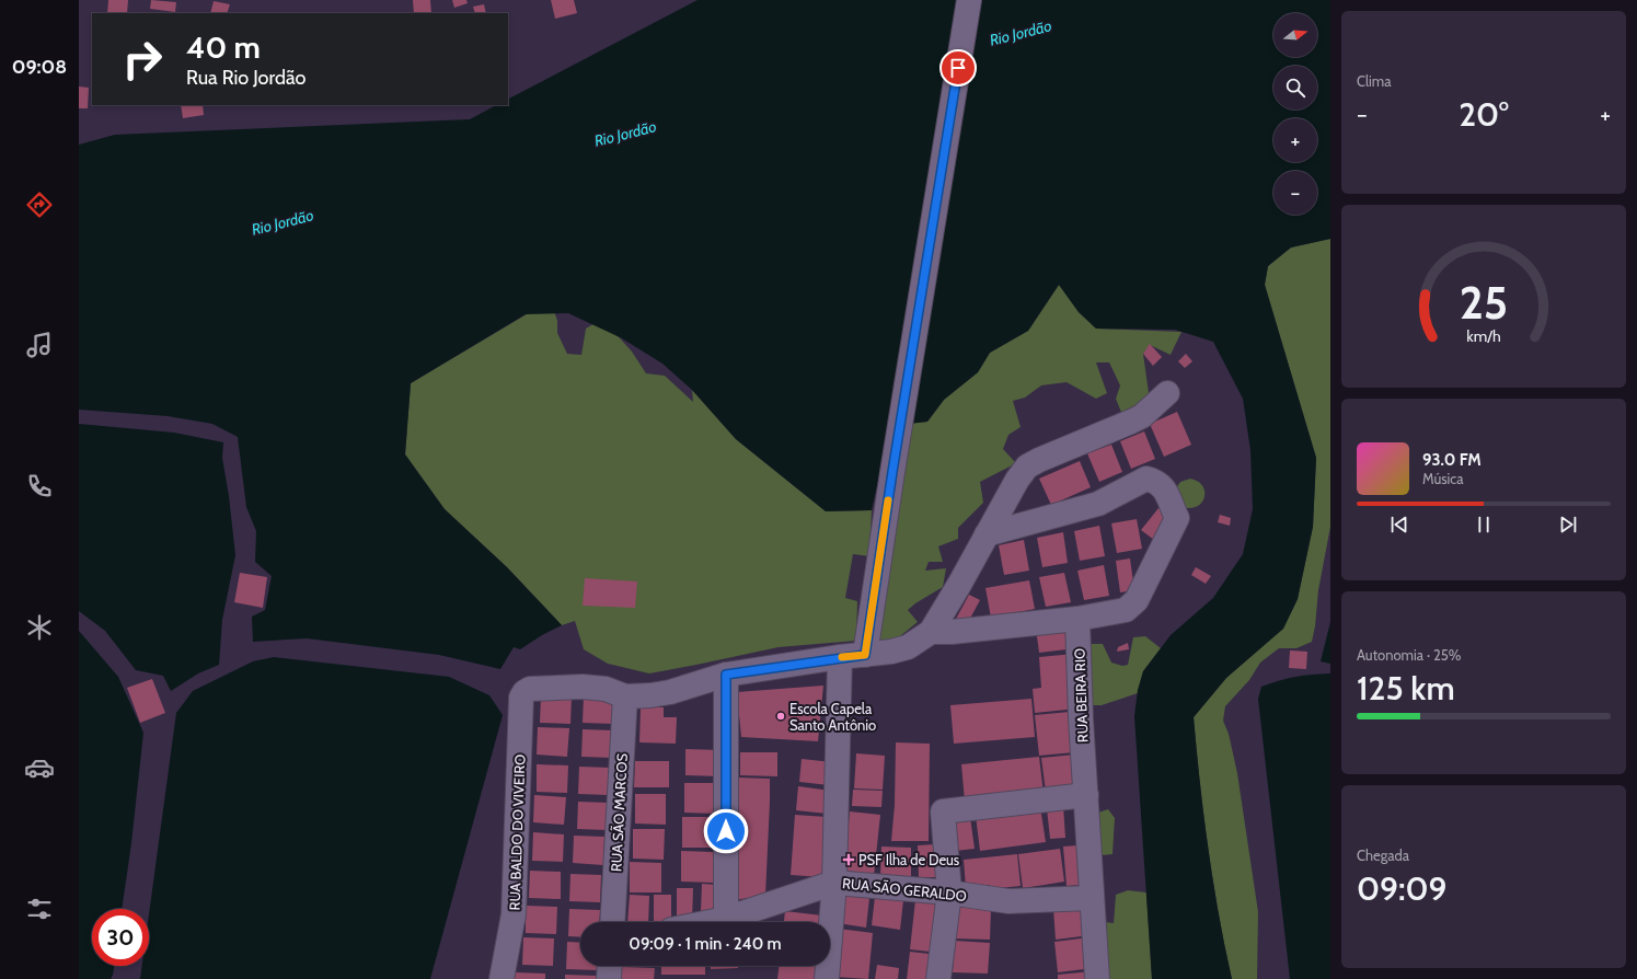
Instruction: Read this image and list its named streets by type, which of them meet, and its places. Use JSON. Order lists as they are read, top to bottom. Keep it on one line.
{"streets":{"street":["RUA BEIRA RIO","RUA SÃO MARCOS","RUA BALDO DO VIVEIRO","RUA SÃO GERALDO"]},"crossings":[["RUA BEIRA RIO","RUA SÃO GERALDO"],["RUA SÃO MARCOS","RUA BALDO DO VIVEIRO"]],"water":["Rio Jordão"],"places":{"other":["Escola Capela Santo Antônio"],"health":["PSF Ilha de Deus"]},"north":"right","page":{"tabs":"09:08","tile":["Clima",["Autonomia · 25%","125 km"],["Chegada","09:09"]],"map_buttons":["+","−"],"turn":["40 m","Rua Rio Jordão"],"heat":["−","20°","+"],"song":["93.0 FM","Música"],"limit":"30","trip":"09:09 · 1 min · 240 m","gauge":["25","km/h"]}}
